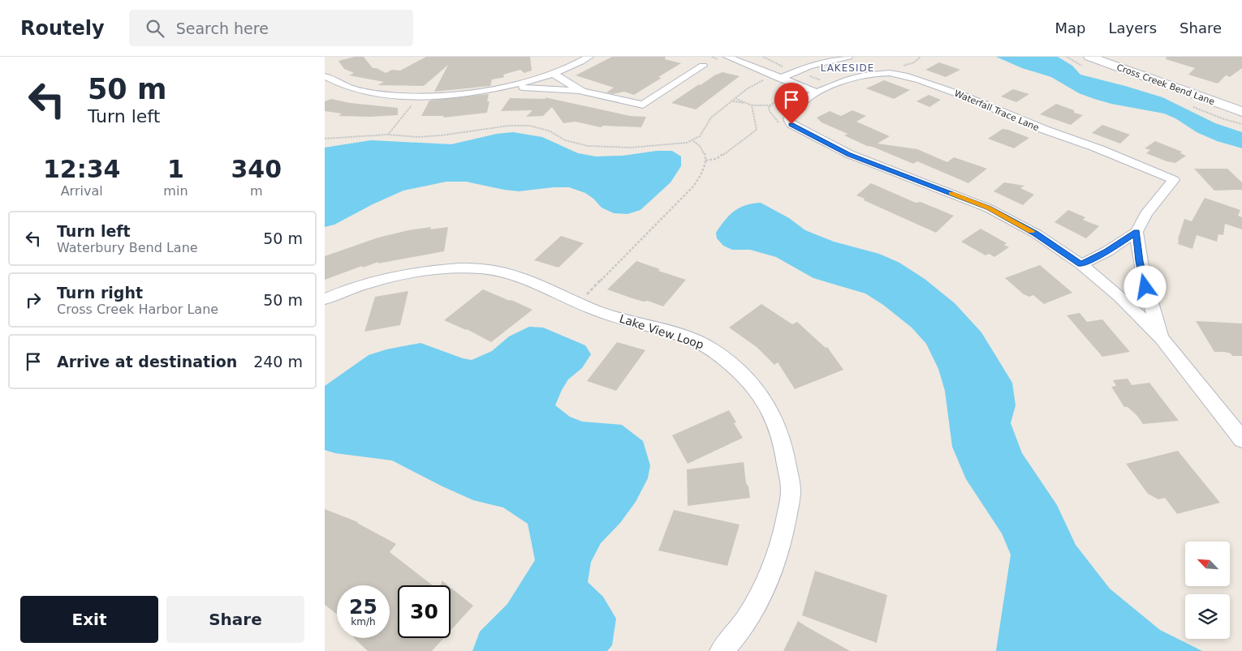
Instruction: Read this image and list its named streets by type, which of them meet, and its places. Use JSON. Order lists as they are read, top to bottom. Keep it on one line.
{"streets":{"main road":["Cross Creek Bend Lane"],"street":["Waterfall Trace Lane","Lake View Loop"]},"districts":["LAKESIDE"],"north":"top left","page":{"header":"Routely","search":"Search here","nav":["Map","Layers","Share"],"turn":["50 m","Turn left"],"eta":["12:34","Arrival","1","min","340","m"],"list":[{"name":"Turn left","note":"Waterbury Bend Lane","value":"50 m"},{"name":"Turn right","note":"Cross Creek Harbor Lane","value":"50 m"},{"name":"Arrive at destination","value":"240 m"}],"speed":"25 km/h","limit":"30","buttons":["Exit","Share"]}}
